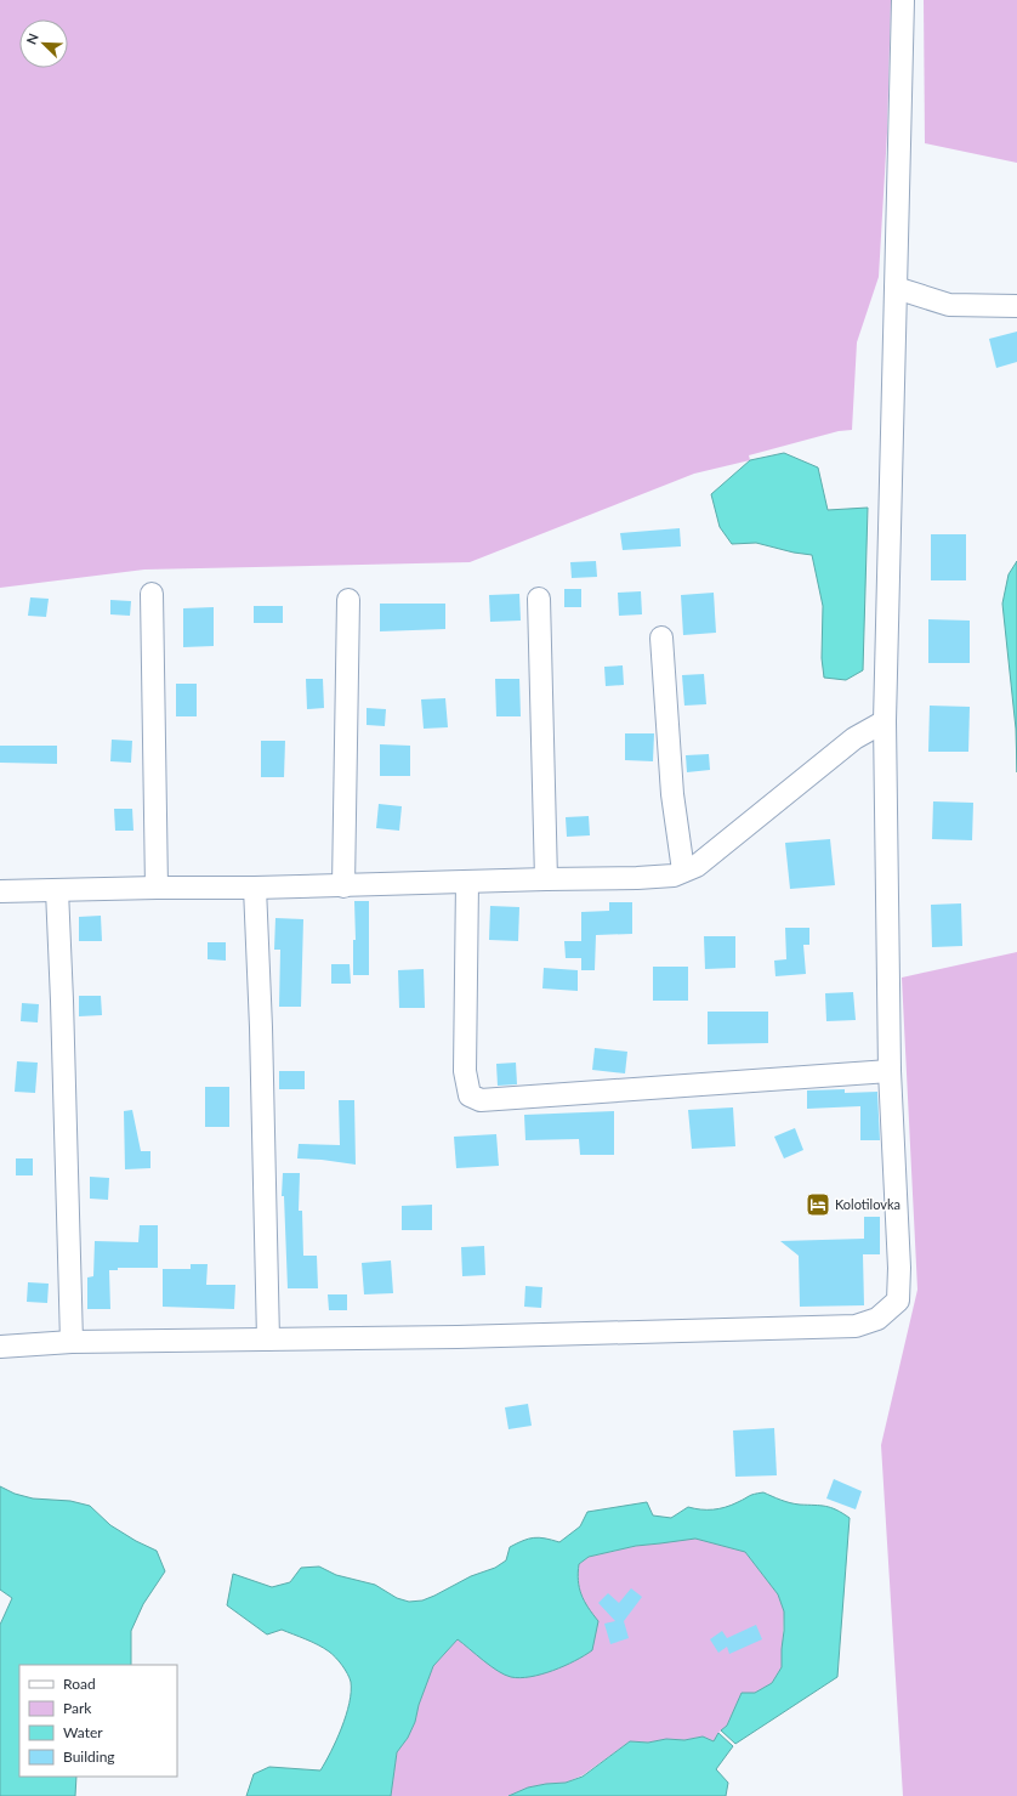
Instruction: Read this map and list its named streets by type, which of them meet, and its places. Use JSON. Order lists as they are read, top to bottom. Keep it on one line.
{"places":{"hotel":["Kolotilovka"]},"legend":["Road","Park","Water","Building"],"north":"top left"}
